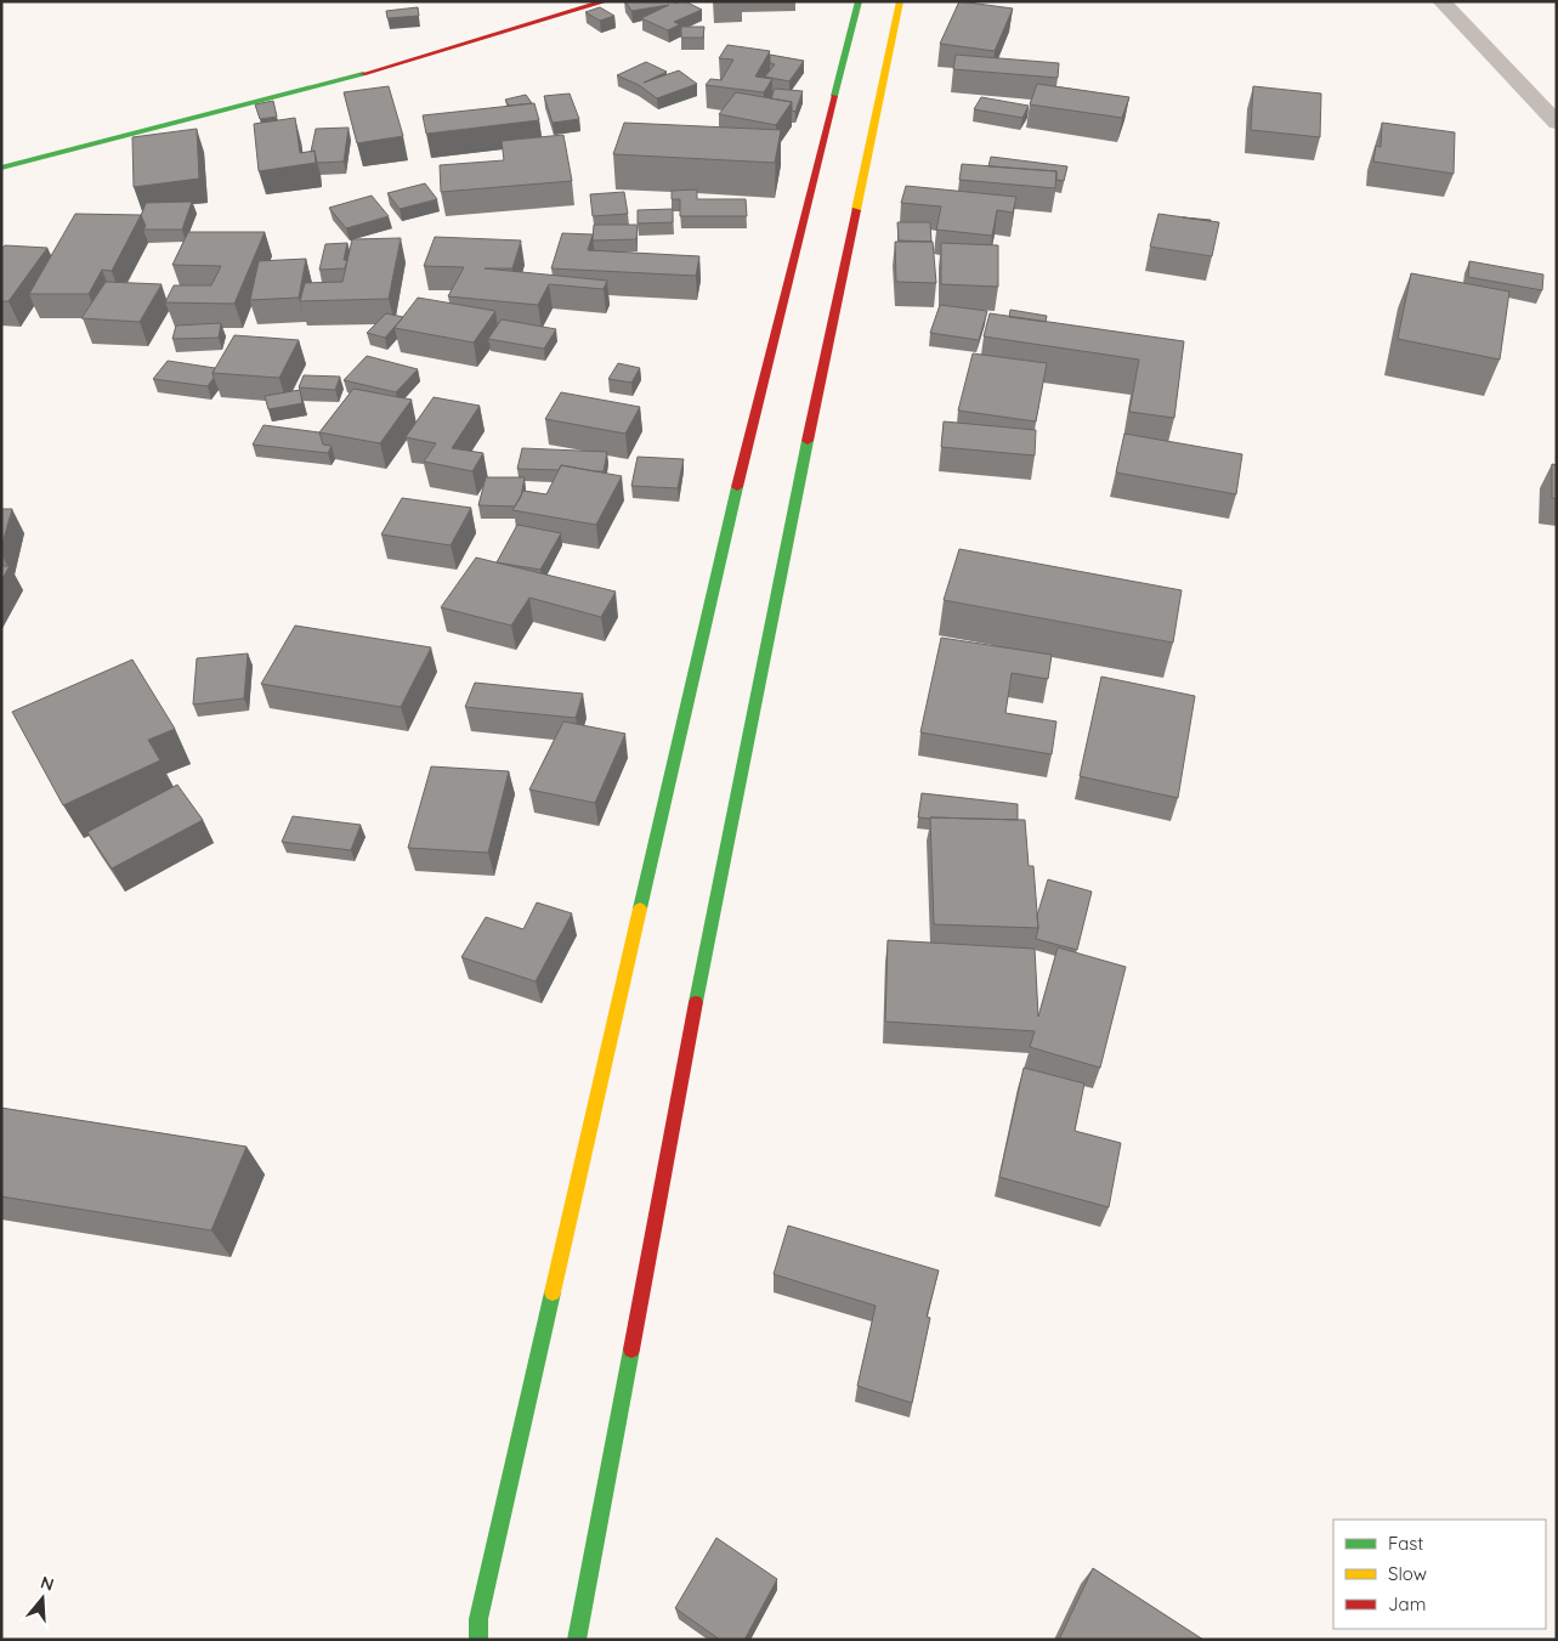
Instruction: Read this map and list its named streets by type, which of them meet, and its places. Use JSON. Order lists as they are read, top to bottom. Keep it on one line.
{"legend":["Fast","Slow","Jam"],"north":"top"}
